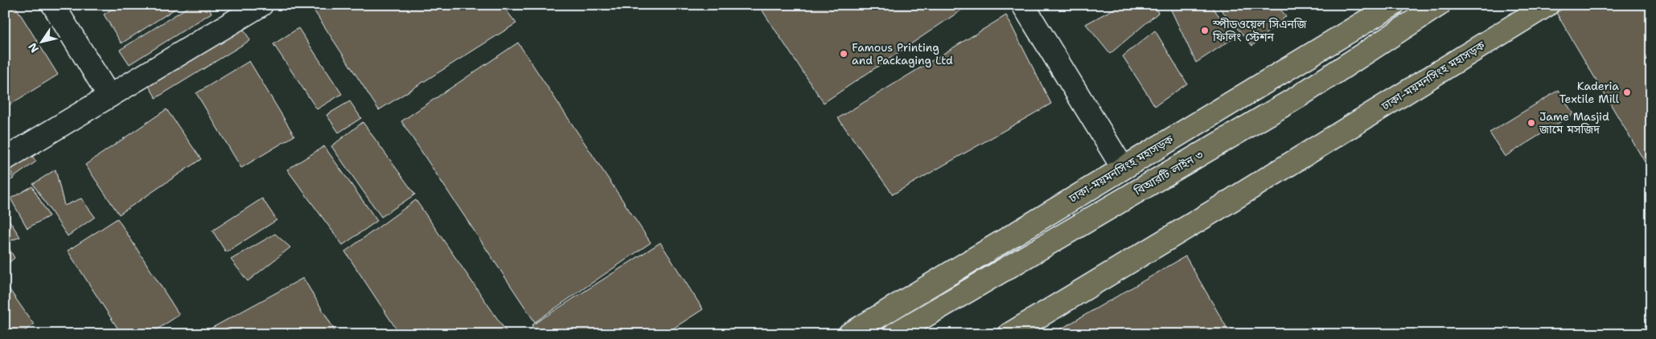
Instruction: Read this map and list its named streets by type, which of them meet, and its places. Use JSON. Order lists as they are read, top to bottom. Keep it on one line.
{"streets":{"highway":["ঢাকা-ময়মনসিংহ মহাসড়ক","বিআরটি লাইন ৩"]},"places":["স্পীডওয়েল সিএনজি ফিলিং স্টেশন","Famous Printing and Packaging Ltd","Kaderia Textile Mill","Jame Masjid জামে মসজিদ"],"north":"bottom left"}
